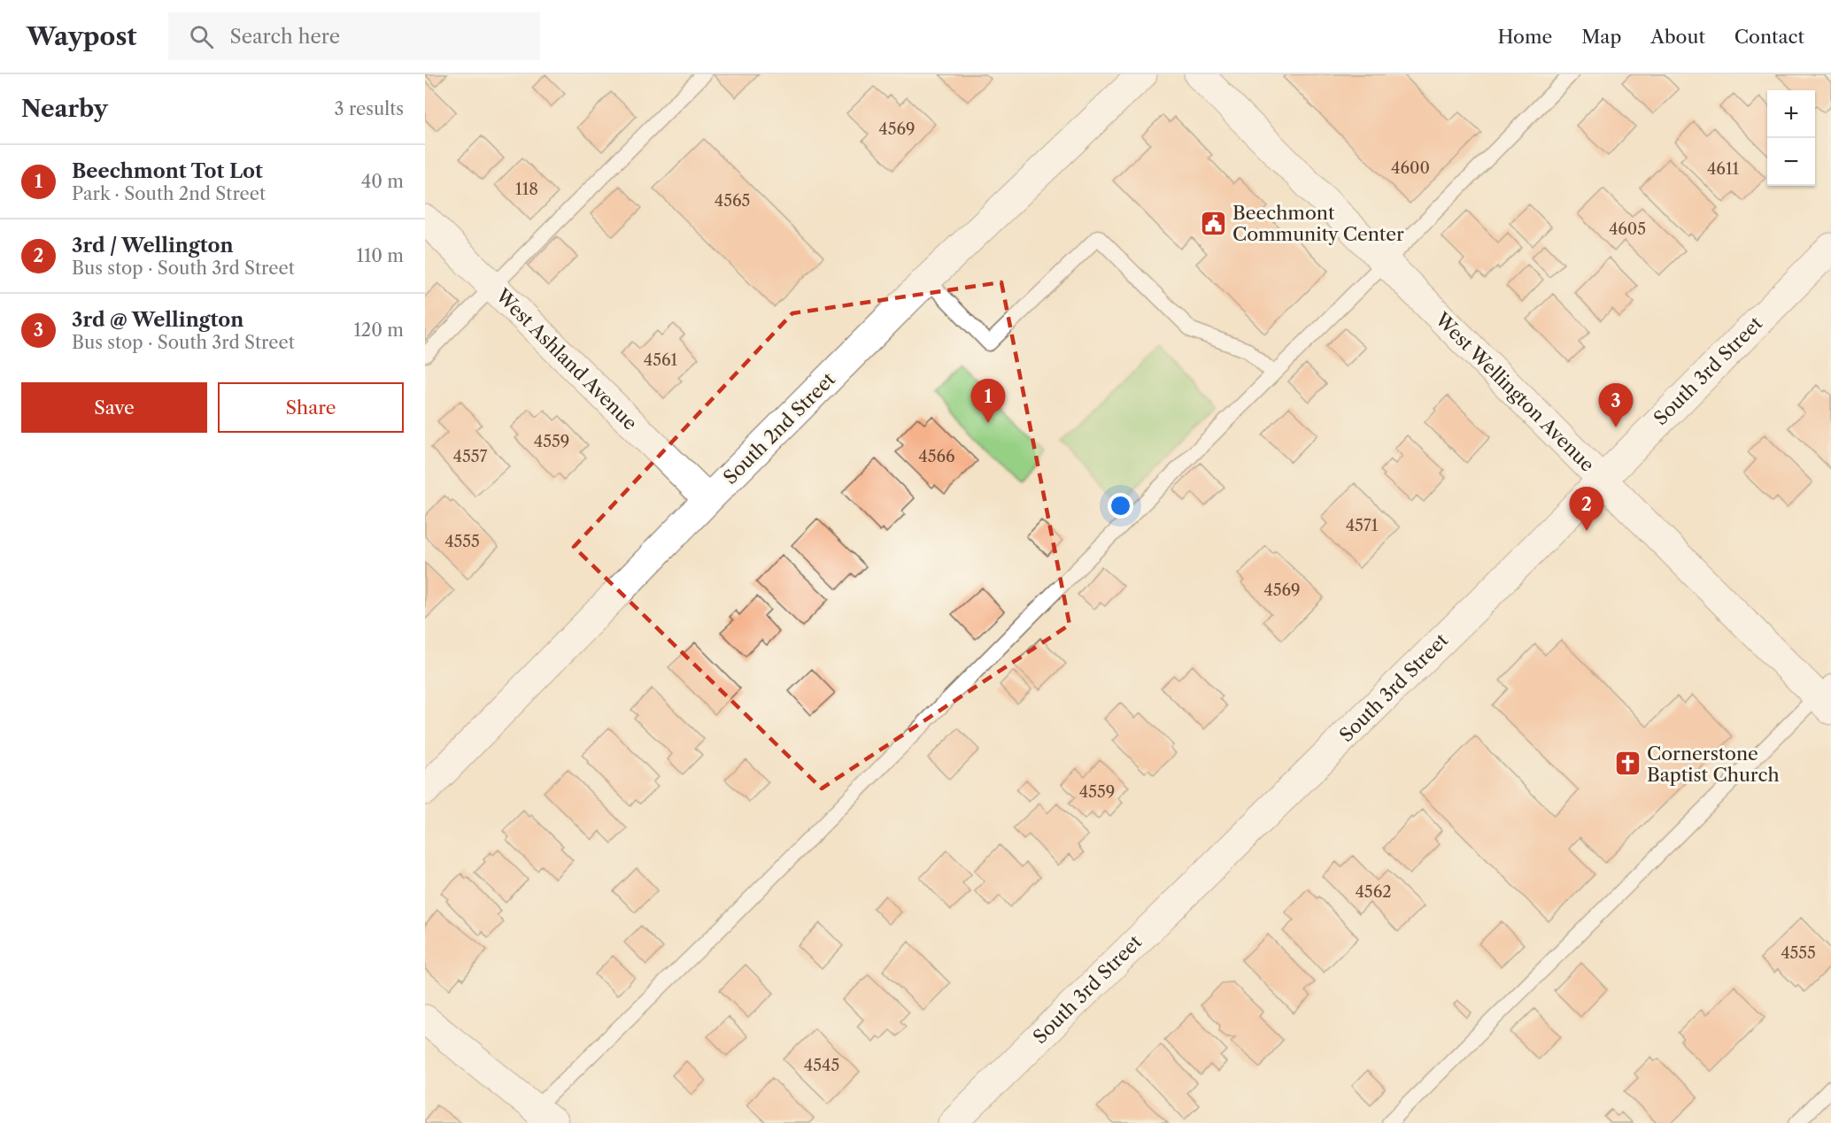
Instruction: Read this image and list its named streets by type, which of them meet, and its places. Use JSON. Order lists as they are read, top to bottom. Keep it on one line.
{"streets":{"street":["West Ashland Avenue","South 3rd Street","West Wellington Avenue","South 2nd Street"]},"crossings":[["West Ashland Avenue","South 2nd Street"],["South 3rd Street","West Wellington Avenue"]],"places":{"public building":["Beechmont Community Center"],"church":["Cornerstone Baptist Church"]},"house_numbers":["4569","4600","4611","118","4565","4605","4561","4559","4557","4566","4571","4555","4569","4559","4562","4555","4545"],"page":{"header":"Waypost","search":"Search here","nav":["Home","Map","About","Contact"],"heading":["Nearby","3 results"],"map_buttons":["+","−"],"list":[{"mark":"1","name":"Beechmont Tot Lot","note":"Park · South 2nd Street","value":"40 m"},{"mark":"2","name":"3rd / Wellington","note":"Bus stop · South 3rd Street","value":"110 m"},{"mark":"3","name":"3rd @ Wellington","note":"Bus stop · South 3rd Street","value":"120 m"}],"buttons":["Save","Share"],"pins":["1","3","2"]}}
